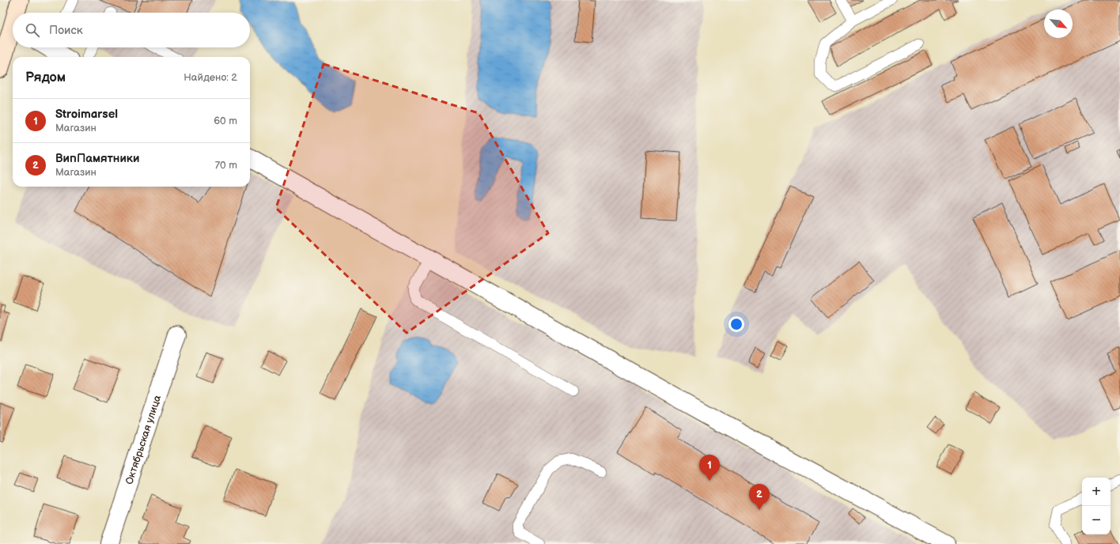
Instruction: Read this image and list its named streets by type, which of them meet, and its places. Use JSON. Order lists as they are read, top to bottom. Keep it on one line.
{"streets":{"street":["Октябрьская улица"]},"north":"bottom right","page":{"search":"Поиск","heading":["Рядом","Найдено: 2"],"list":[{"mark":"1","name":"Stroimarsel","note":"Магазин","value":"60 m"},{"mark":"2","name":"ВипПамятники","note":"Магазин","value":"70 m"}],"pins":["1","2"],"map_buttons":["+","−"]}}
